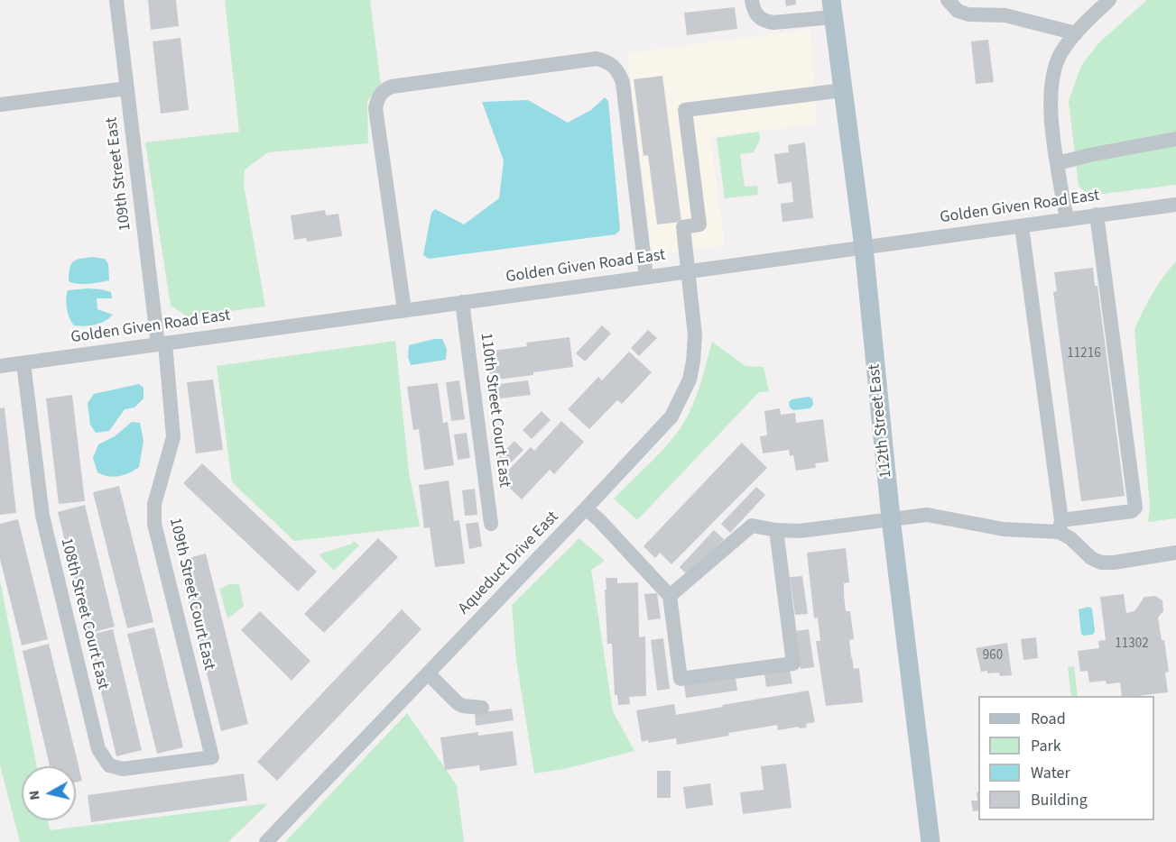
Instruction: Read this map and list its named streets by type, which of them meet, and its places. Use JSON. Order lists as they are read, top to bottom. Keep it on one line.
{"streets":{"main road":["112th Street East"],"street":["109th Street East","Golden Given Road East","110th Street Court East","Aqueduct Drive East","109th Street Court East","108th Street Court East"]},"crossings":[["109th Street East","Golden Given Road East"],["109th Street East","109th Street Court East"],["Golden Given Road East","110th Street Court East"],["Golden Given Road East","112th Street East"],["Golden Given Road East","Aqueduct Drive East"],["Golden Given Road East","109th Street Court East"],["Golden Given Road East","108th Street Court East"],["112th Street East","Aqueduct Drive East"],["109th Street Court East","108th Street Court East"]],"house_numbers":["11216","11302","960"],"legend":["Road","Park","Water","Building"],"north":"left"}
